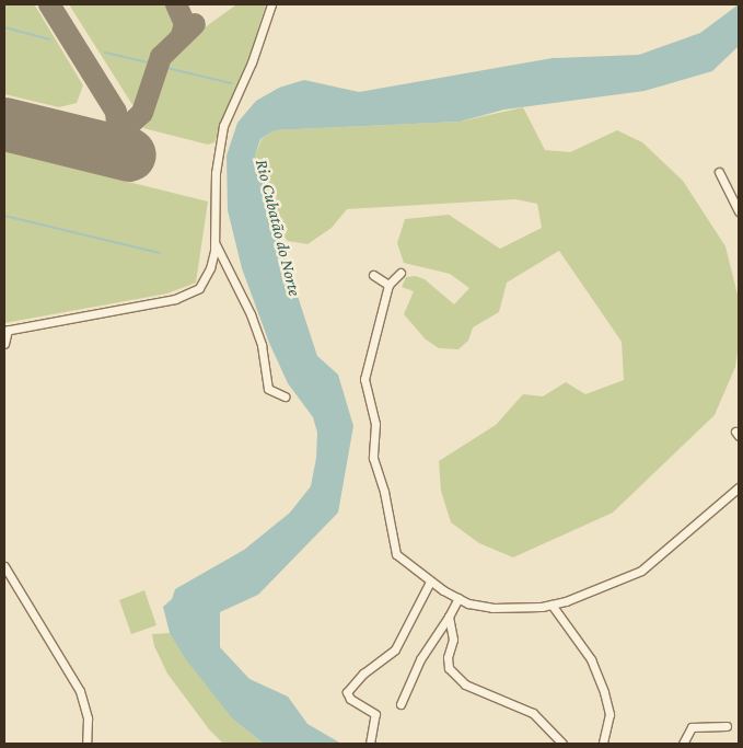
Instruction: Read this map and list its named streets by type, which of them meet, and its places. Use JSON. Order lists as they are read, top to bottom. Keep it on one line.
{"water":["Rio Cubatão do Norte"]}
